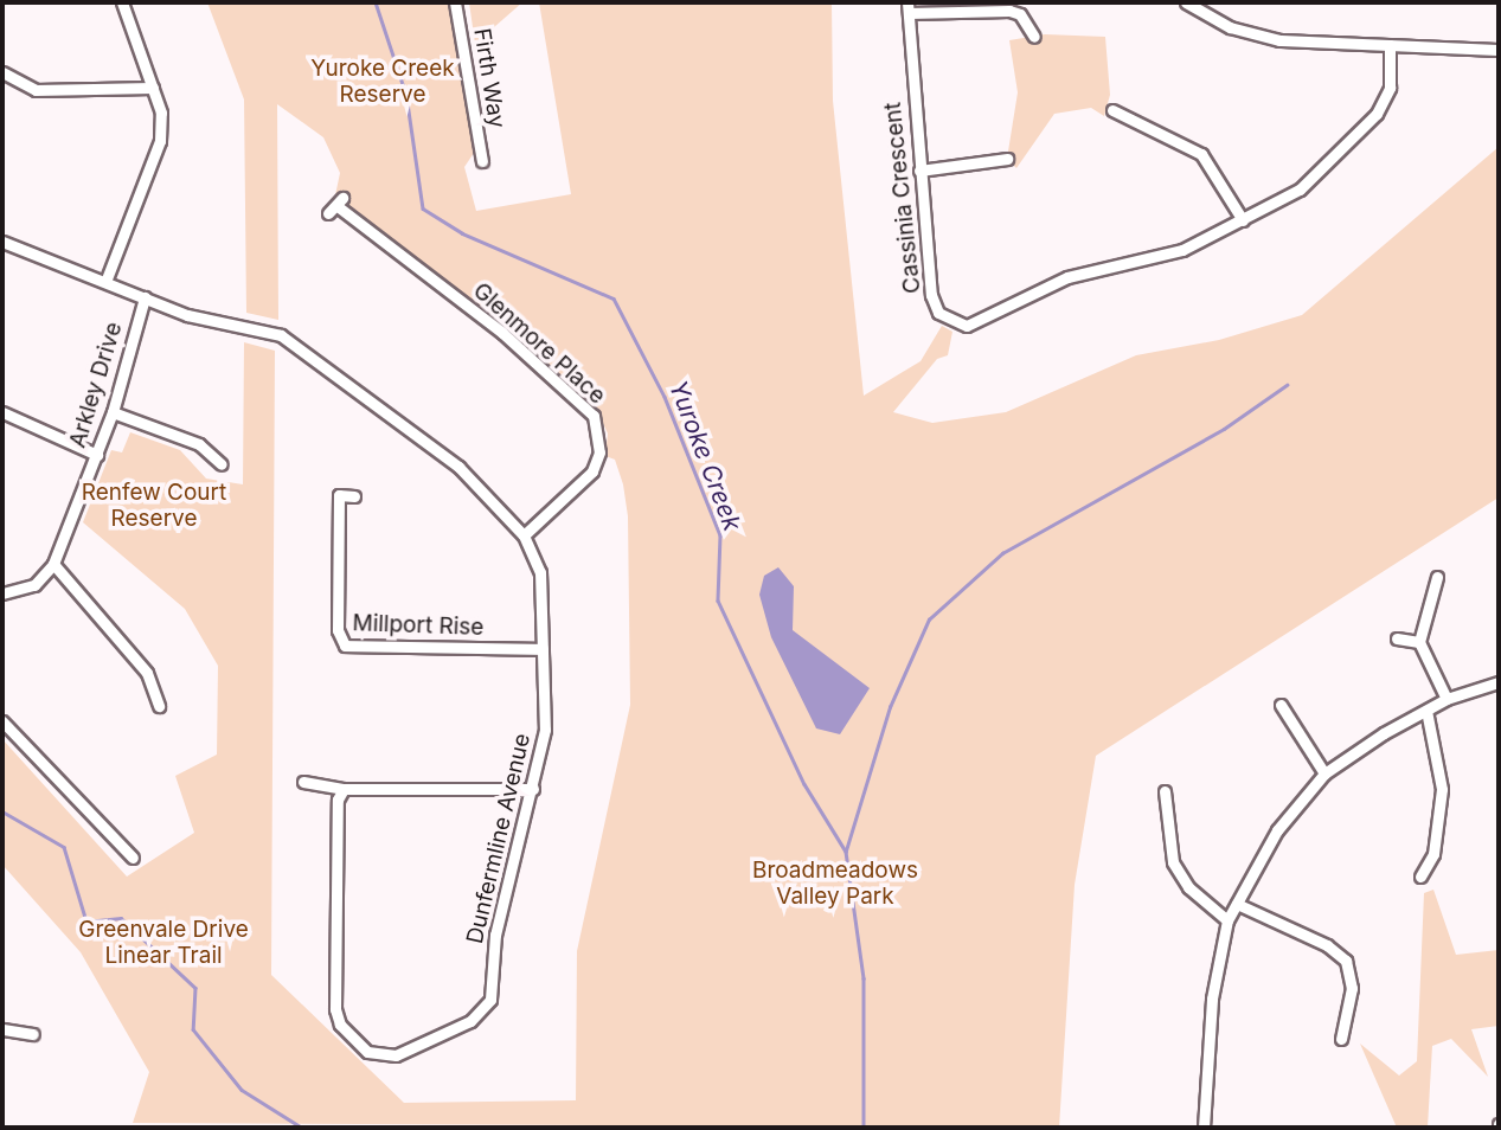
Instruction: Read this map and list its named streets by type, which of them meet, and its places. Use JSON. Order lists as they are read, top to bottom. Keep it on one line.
{"streets":{"street":["Firth Way","Cassinia Crescent","Glenmore Place","Arkley Drive","Millport Rise","Dunfermline Avenue"]},"crossings":[["Glenmore Place","Dunfermline Avenue"],["Arkley Drive","Dunfermline Avenue"],["Millport Rise","Dunfermline Avenue"]],"water":["Yuroke Creek"],"parks":["Yuroke Creek Reserve","Renfew Court Reserve","Broadmeadows Valley Park","Greenvale Drive Linear Trail"]}
